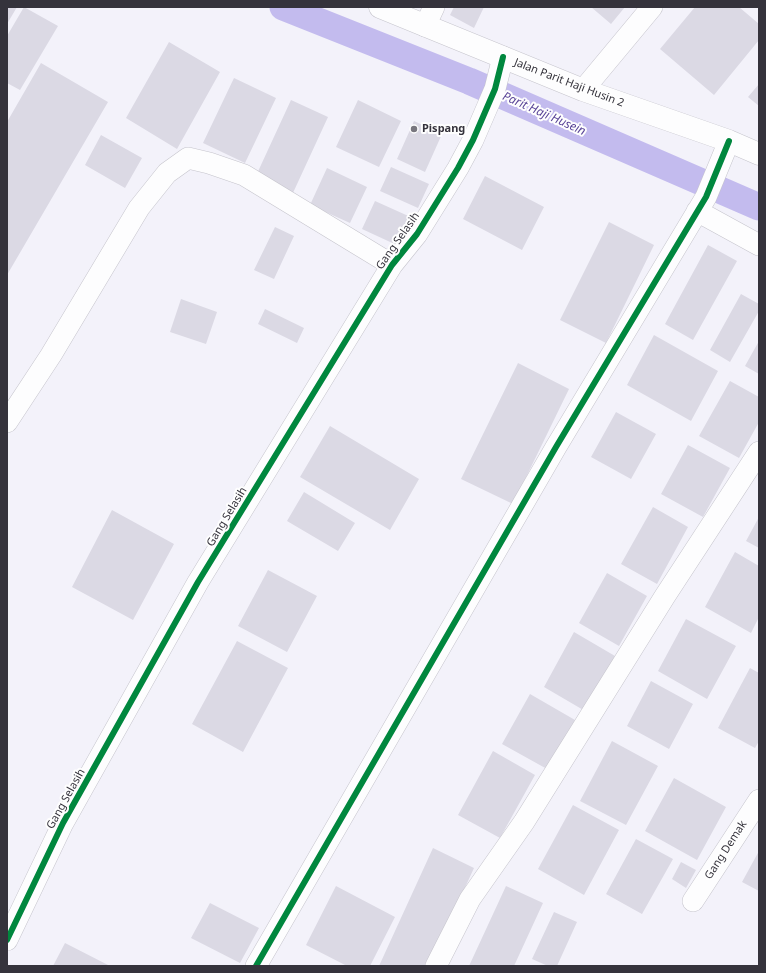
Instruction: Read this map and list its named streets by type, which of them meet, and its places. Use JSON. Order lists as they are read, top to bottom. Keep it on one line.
{"streets":{"street":["Jalan Parit Haji Husin 2","Gang Selasih","Gang Demak"]},"crossings":[["Jalan Parit Haji Husin 2","Gang Selasih"]],"water":["Parit Haji Husein"],"places":["Pispang"]}
